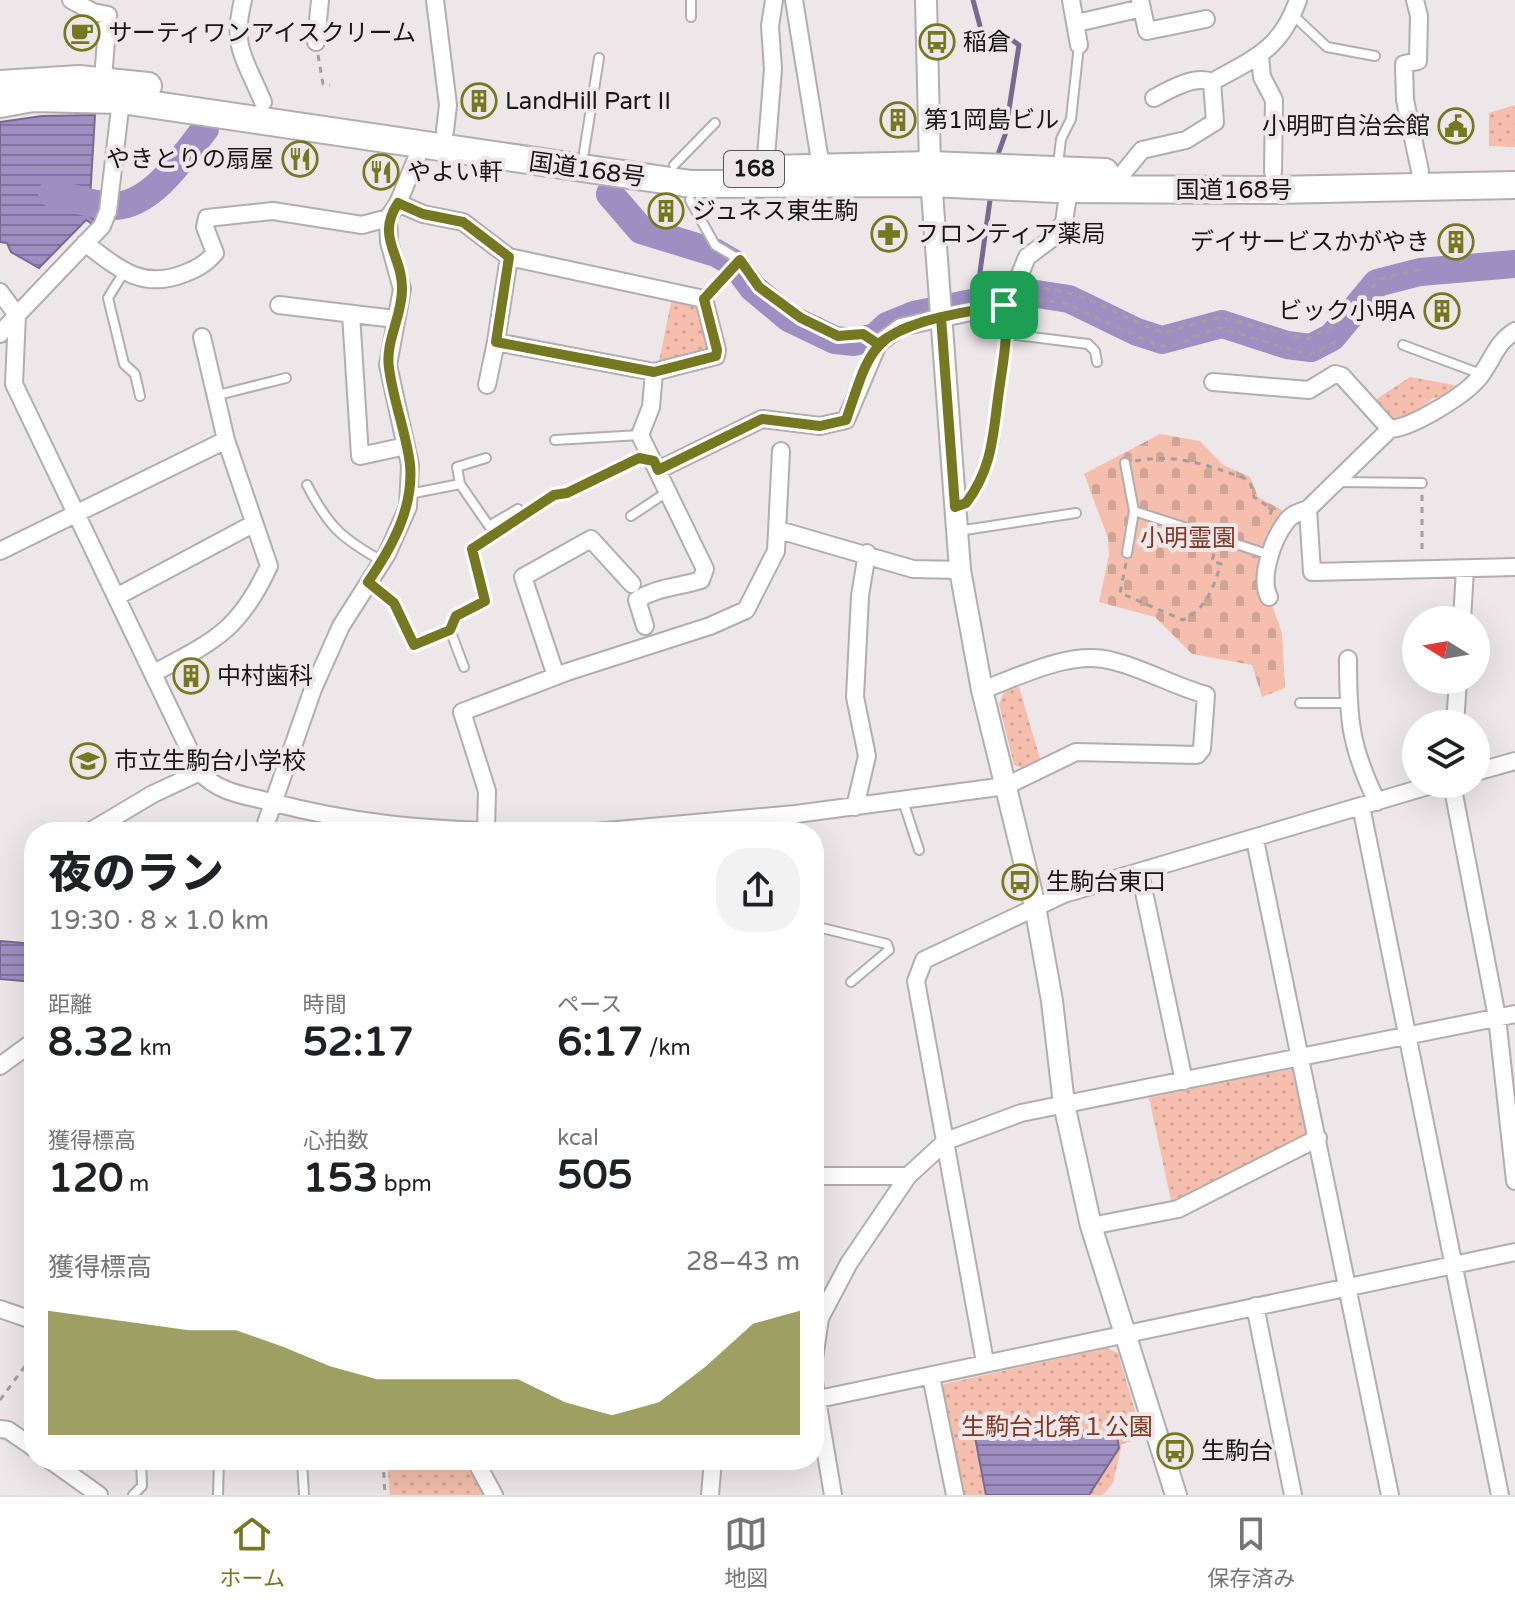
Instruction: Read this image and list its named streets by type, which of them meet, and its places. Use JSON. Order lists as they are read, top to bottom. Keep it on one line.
{"streets":{"highway":["168","国道168号"]},"parks":["小明霊園","生駒台北第１公園"],"places":{"cafe":["サーティワンアイスクリーム"],"bus stop":["稲倉","生駒台東口","生駒台"],"building":["LandHill Part II","第1岡島ビル","ジュネス東生駒","デイサービスかがやき","ビック小明A","中村歯科"],"public building":["小明町自治会館"],"restaurant":["やきとりの扇屋","やよい軒"],"pharmacy":["フロンティア薬局"],"school or university":["市立生駒台小学校"]},"north":"left","page":{"heading":["夜のラン","19:30 · 8 × 1.0 km"],"stats":[["距離","8.32 km"],["時間","52:17"],["ペース","6:17 /km"],["獲得標高","120 m"],["心拍数","153 bpm"],["kcal","505"]],"chart":["獲得標高","28–43 m"],"tabs":["ホーム","地図","保存済み"]}}
